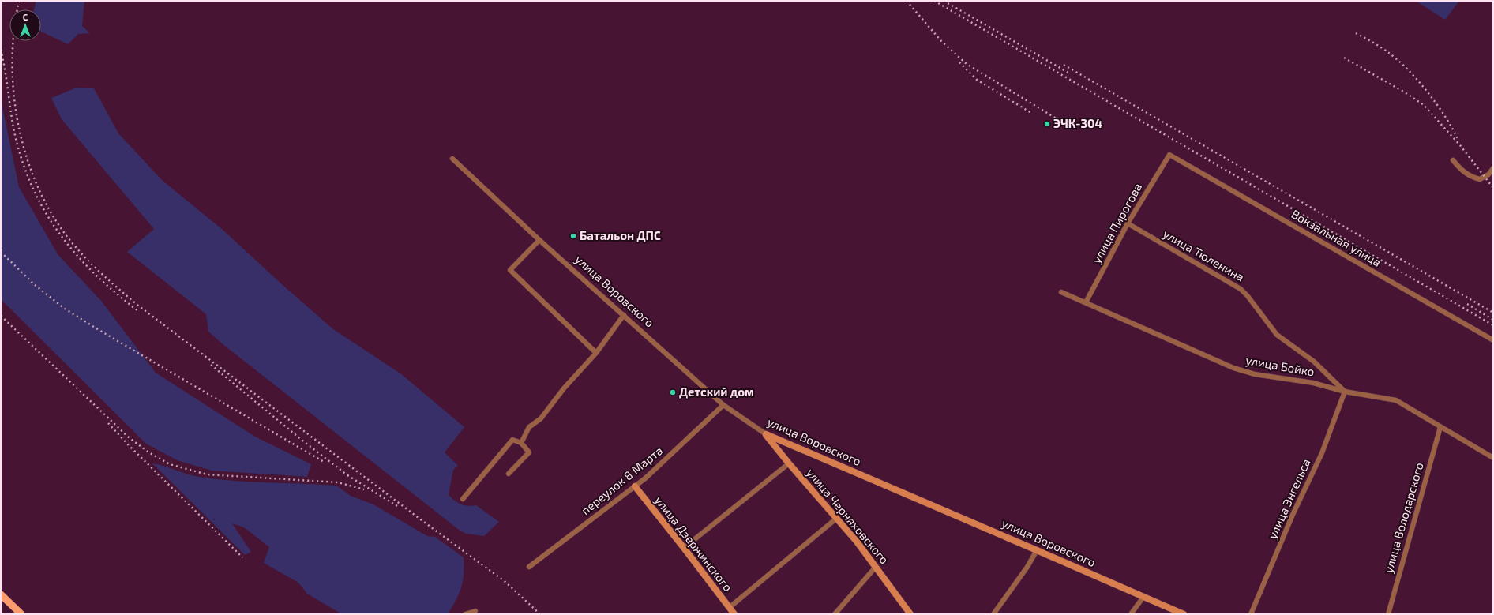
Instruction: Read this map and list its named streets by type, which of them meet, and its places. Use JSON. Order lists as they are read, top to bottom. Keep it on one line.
{"streets":{"street":["улица Пирогова","Вокзальная улица","улица Тюленина","улица Воровского","улица Бойко","переулок 8 Марта","улица Энгельса","улица Черняховского","улица Володарского","улица Дзержинского"]},"crossings":[["улица Пирогова","Вокзальная улица"],["улица Пирогова","улица Тюленина"],["улица Пирогова","улица Бойко"],["улица Тюленина","улица Бойко"],["улица Тюленина","улица Энгельса"],["улица Воровского","переулок 8 Марта"],["улица Воровского","улица Черняховского"],["улица Бойко","улица Энгельса"],["улица Бойко","улица Володарского"],["переулок 8 Марта","улица Дзержинского"]],"places":["ЭЧК-304","Батальон ДПС","Детский дом"],"north":"top"}
